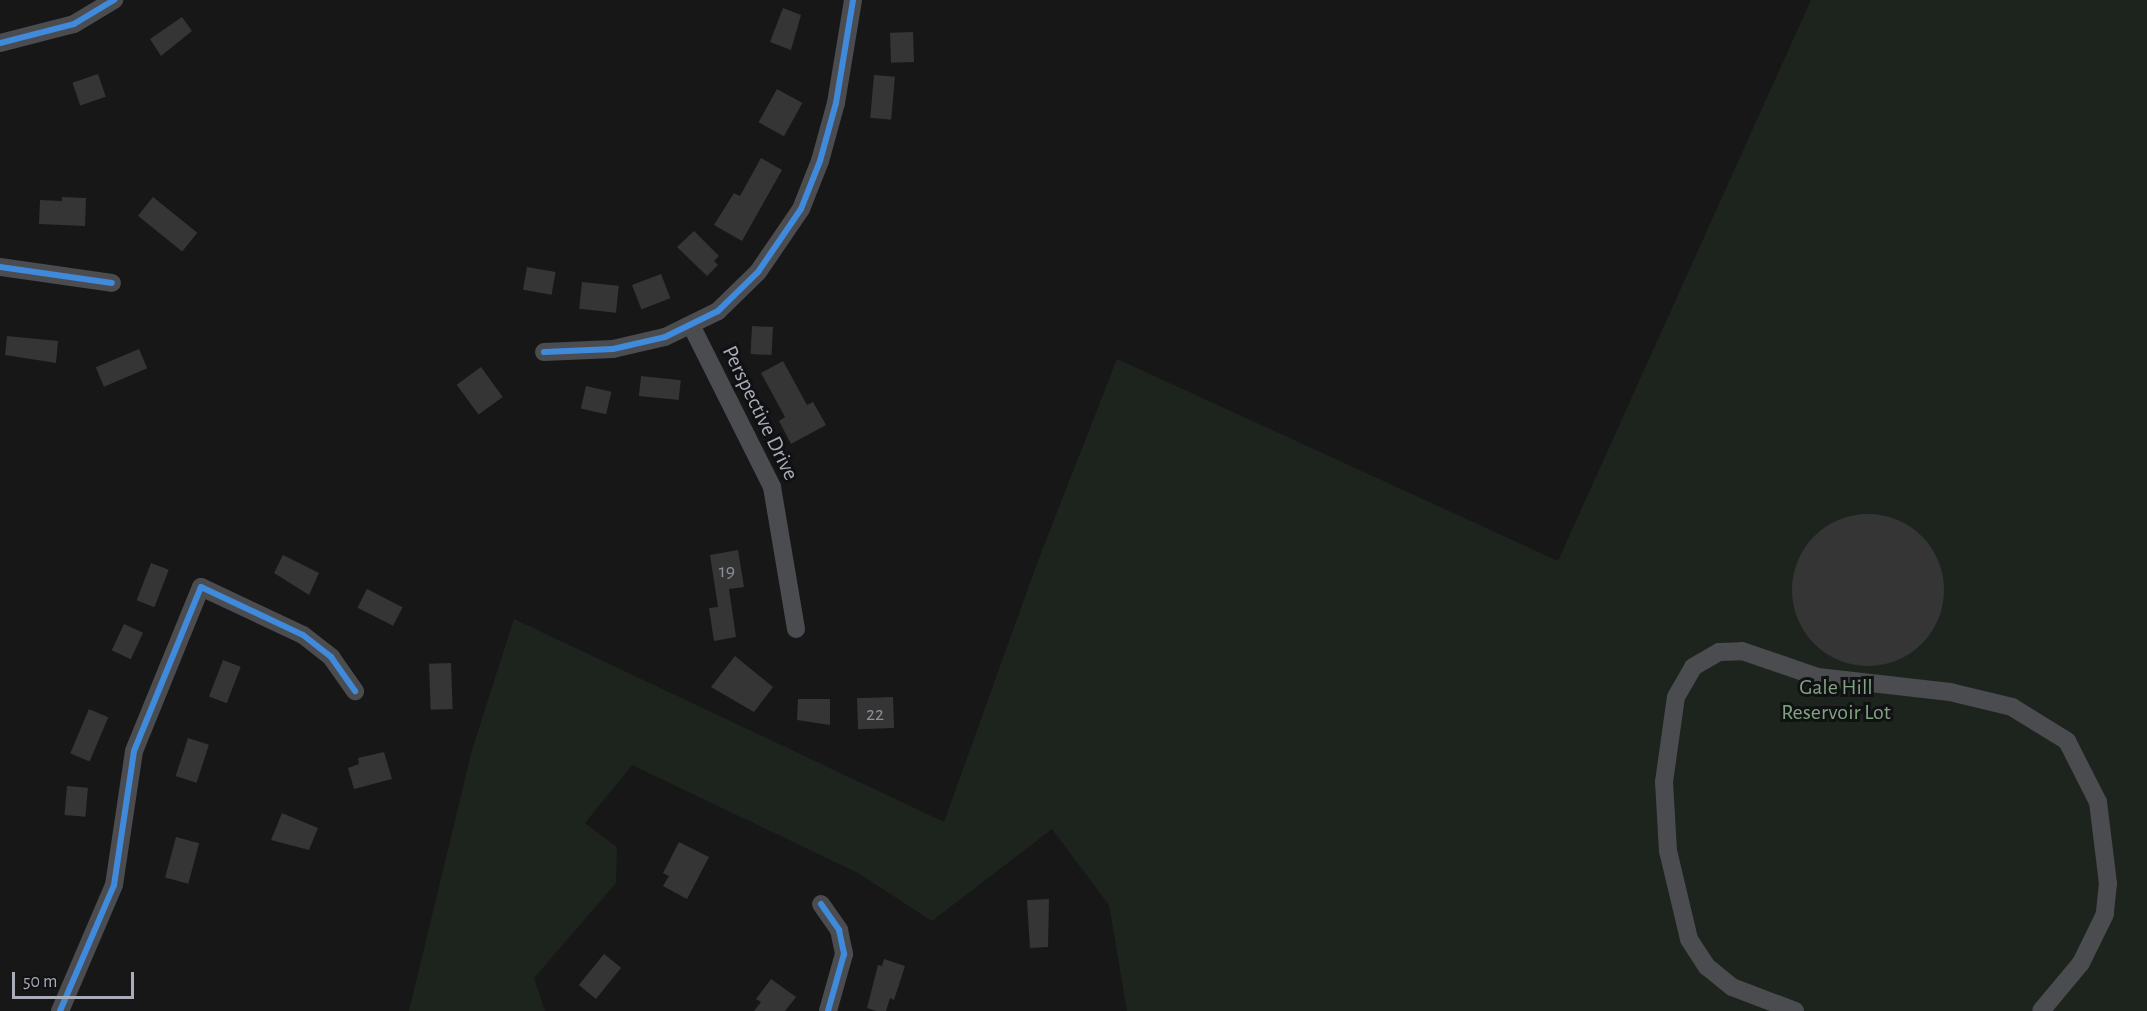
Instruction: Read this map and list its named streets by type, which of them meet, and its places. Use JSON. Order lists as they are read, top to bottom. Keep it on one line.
{"streets":{"street":["Perspective Drive"]},"parks":["Gale Hill Reservoir Lot"],"house_numbers":["19","22"],"scale_bar":"50 m"}
